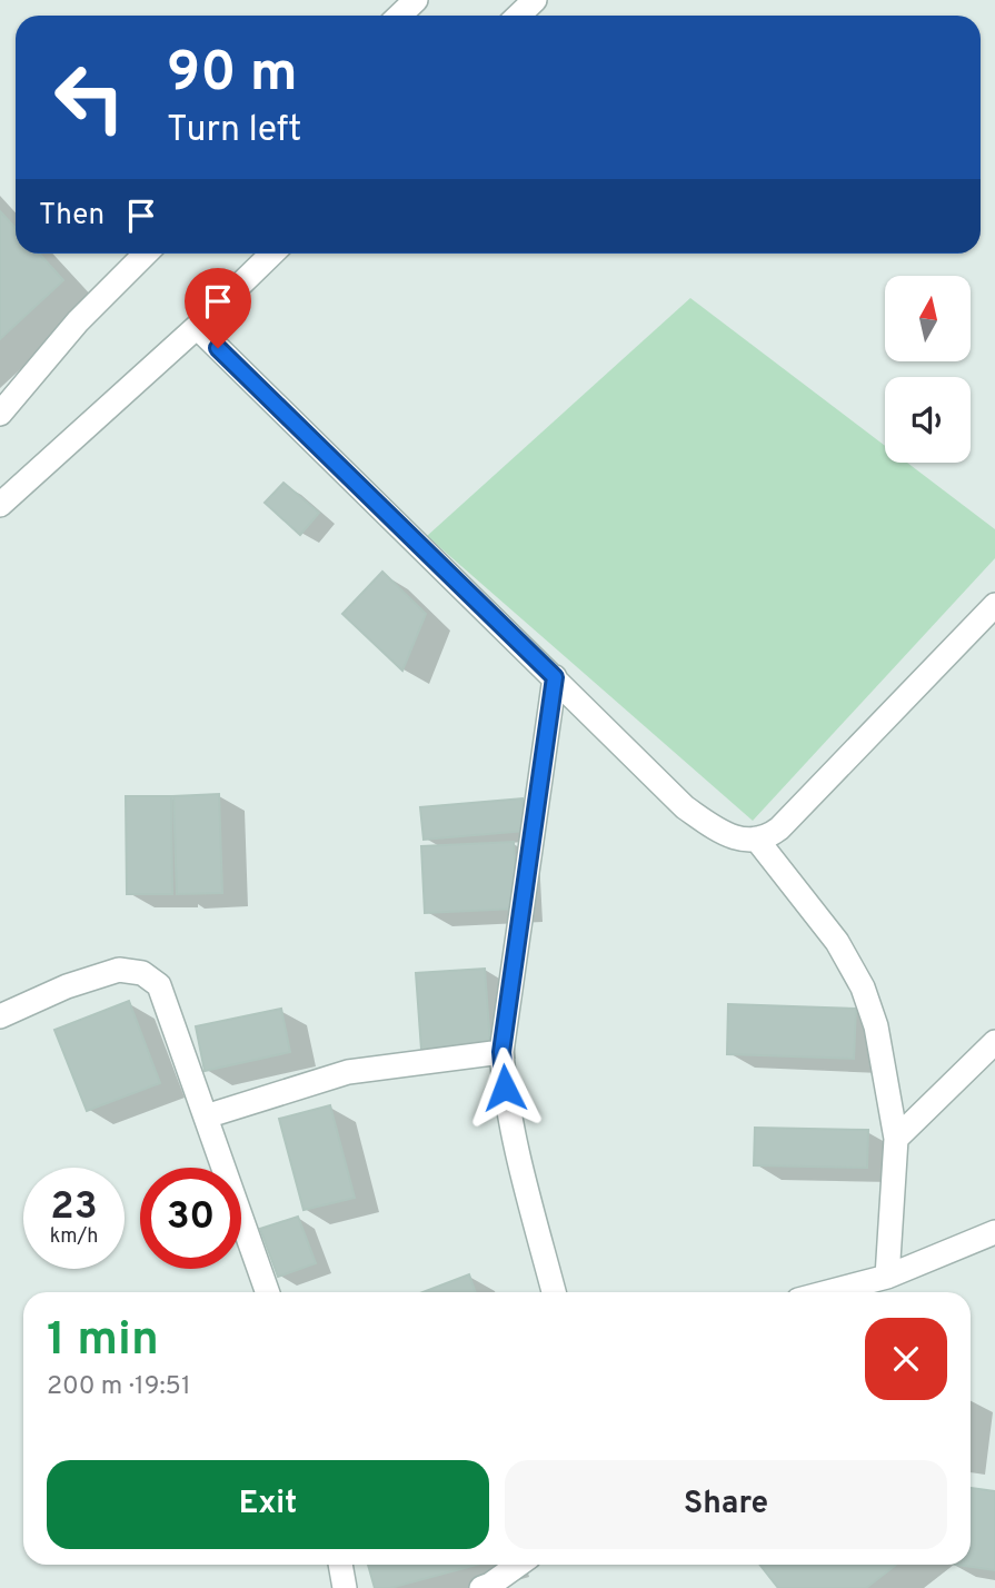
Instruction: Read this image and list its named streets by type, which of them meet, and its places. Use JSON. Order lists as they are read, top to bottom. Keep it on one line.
{"north":"top","page":{"turn":["90 m","Turn left"],"then":"Then","speed":"23 km/h","limit":"30","heading":["1 min","200 m · 19:51"],"buttons":["Exit","Share"]}}
